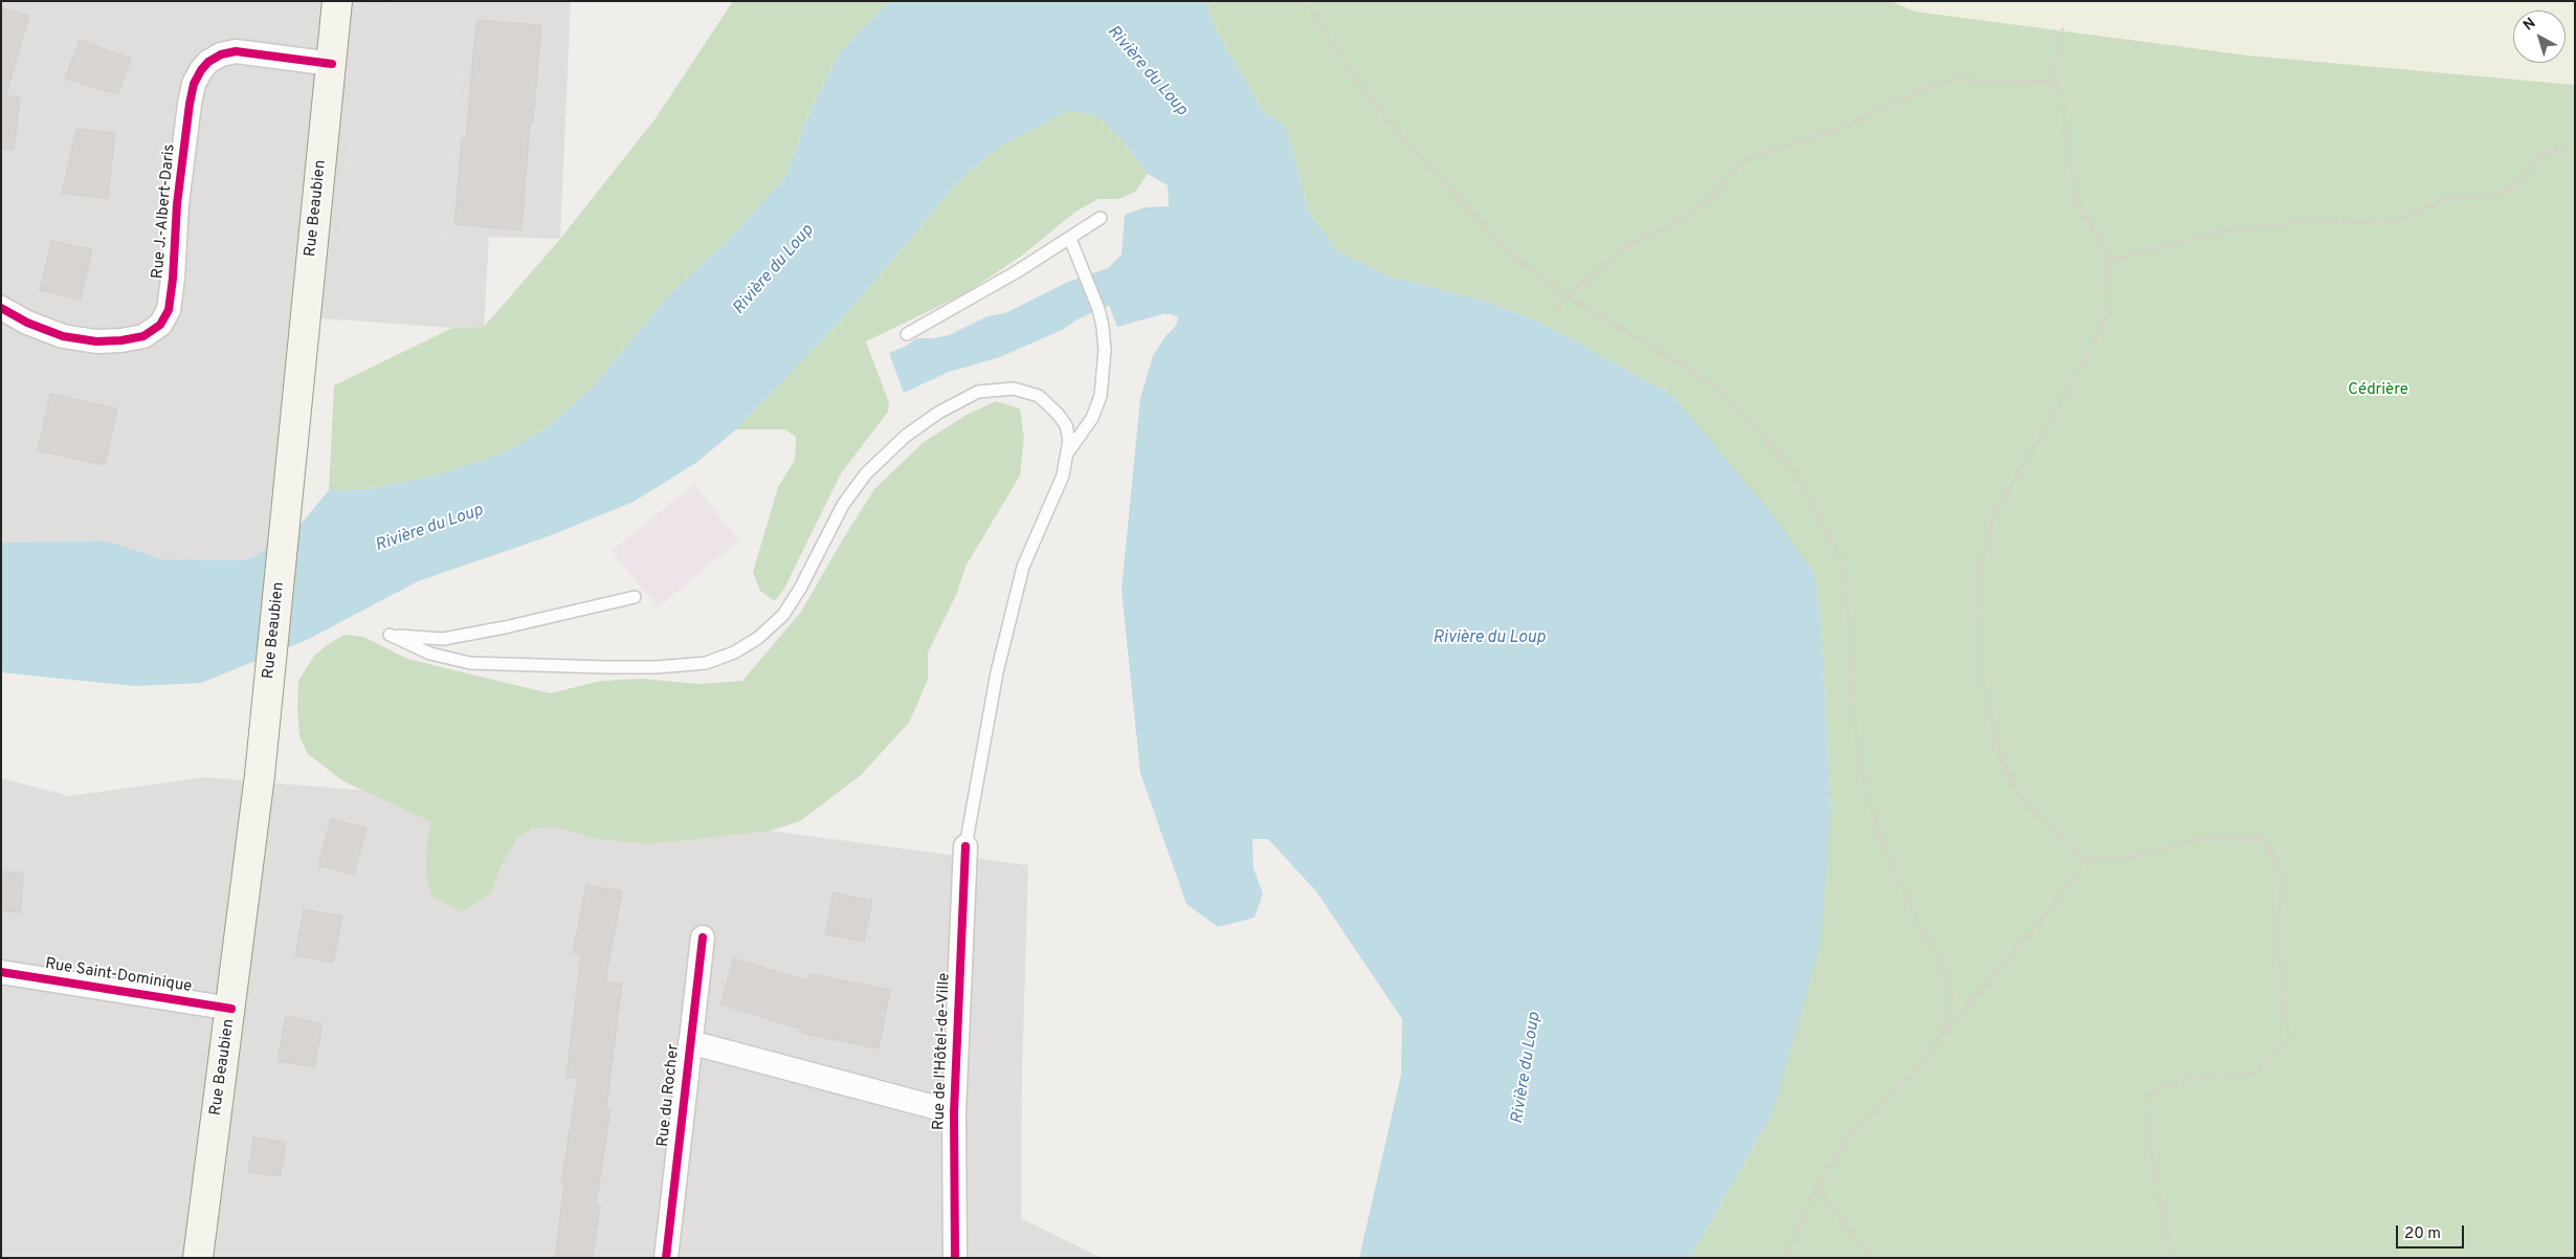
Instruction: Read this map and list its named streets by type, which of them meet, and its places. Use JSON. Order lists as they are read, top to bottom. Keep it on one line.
{"streets":{"main road":["Rue Beaubien"],"street":["Rue J.-Albert-Daris","Rue Saint-Dominique","Rue de l'Hôtel-de-Ville","Rue du Rocher"]},"crossings":[["Rue Beaubien","Rue J.-Albert-Daris"],["Rue Beaubien","Rue Saint-Dominique"],["Rue de l'Hôtel-de-Ville","Rue du Rocher"]],"water":["Rivière du Loup"],"parks":["Cédrière"],"scale_bar":"20 m","north":"top left"}
